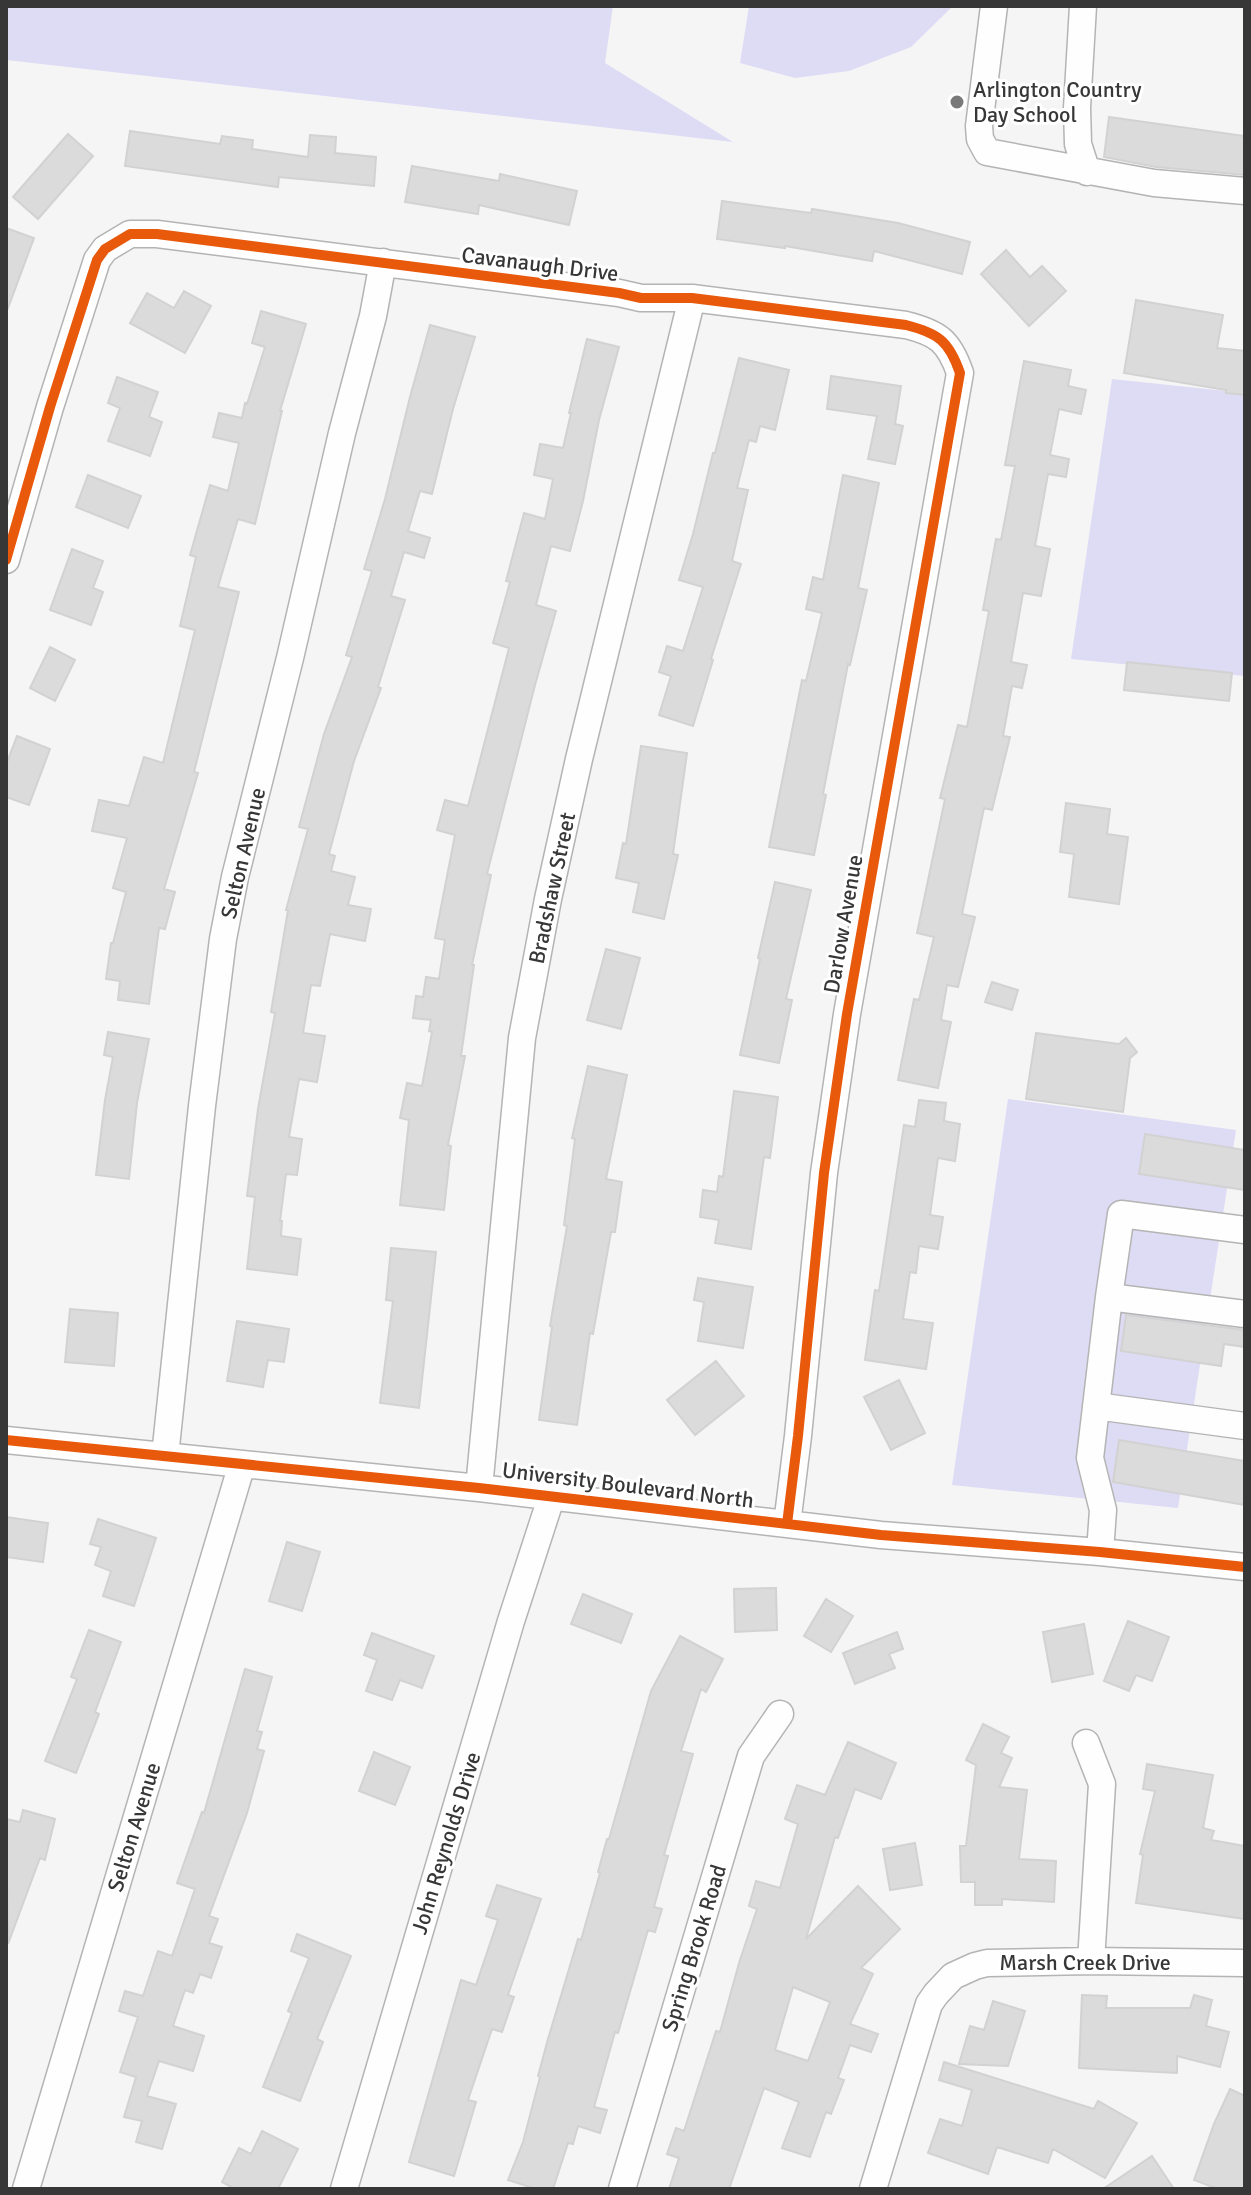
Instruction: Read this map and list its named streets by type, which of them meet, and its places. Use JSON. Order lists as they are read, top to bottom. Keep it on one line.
{"streets":{"street":["Cavanaugh Drive","Selton Avenue","Bradshaw Street","Darlow Avenue","University Boulevard North","John Reynolds Drive","Spring Brook Road","Marsh Creek Drive"]},"crossings":[["Cavanaugh Drive","Selton Avenue"],["Cavanaugh Drive","Bradshaw Street"],["Cavanaugh Drive","Darlow Avenue"],["Selton Avenue","University Boulevard North"],["Bradshaw Street","University Boulevard North"],["Darlow Avenue","University Boulevard North"],["University Boulevard North","John Reynolds Drive"]],"places":["Arlington Country Day School"]}
